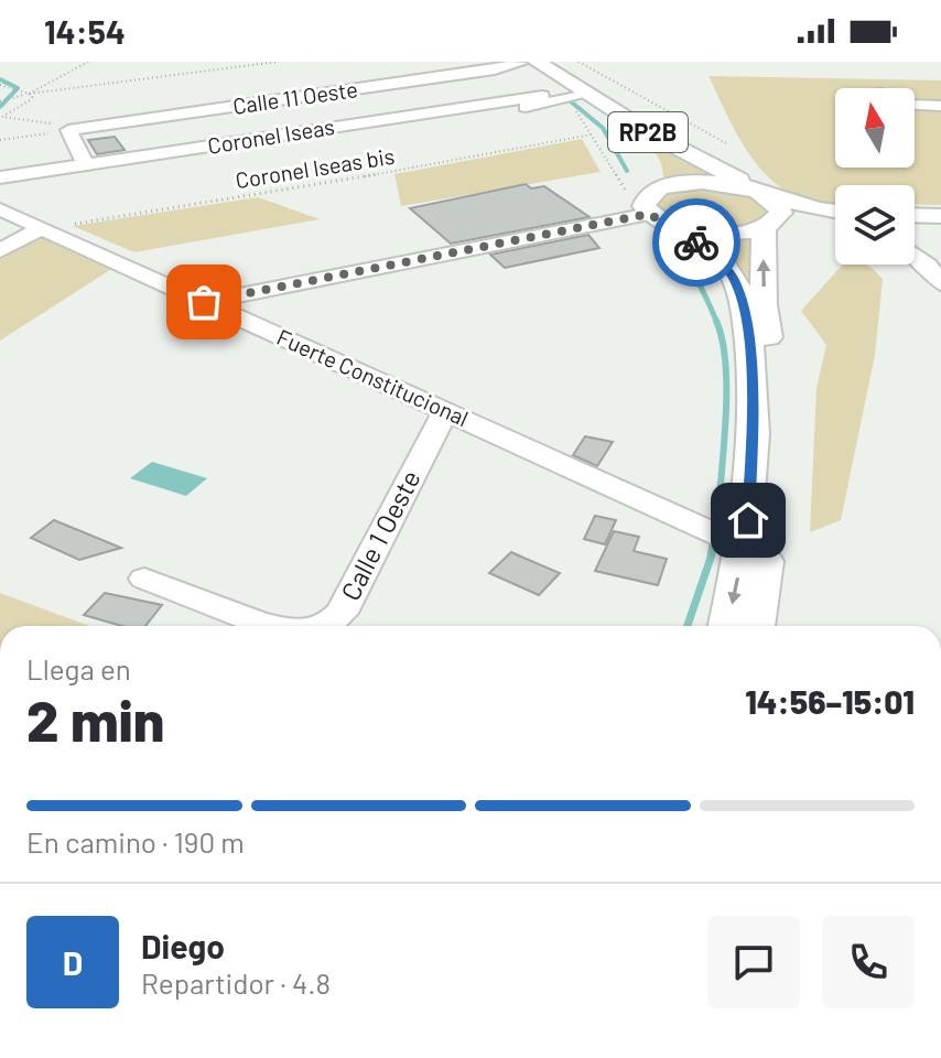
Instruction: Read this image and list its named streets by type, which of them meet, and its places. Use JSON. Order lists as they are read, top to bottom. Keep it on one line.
{"streets":{"main road":["RP2B"],"street":["Calle 11 Oeste","Coronel Iseas","Fuerte Constitucional","Calle 1 Oeste"],"path":["Coronel Iseas bis"]},"crossings":[["Calle 11 Oeste","RP2B"],["Calle 11 Oeste","Coronel Iseas"],["Coronel Iseas bis","Fuerte Constitucional"],["Fuerte Constitucional","Calle 1 Oeste"]],"north":"top","page":{"status":"14:54","heading":["2 min","Llega en","14:56–15:01"],"panel":["Diego","Repartidor · 4.8"],"bar":"En camino · 190 m","round":"D"}}
